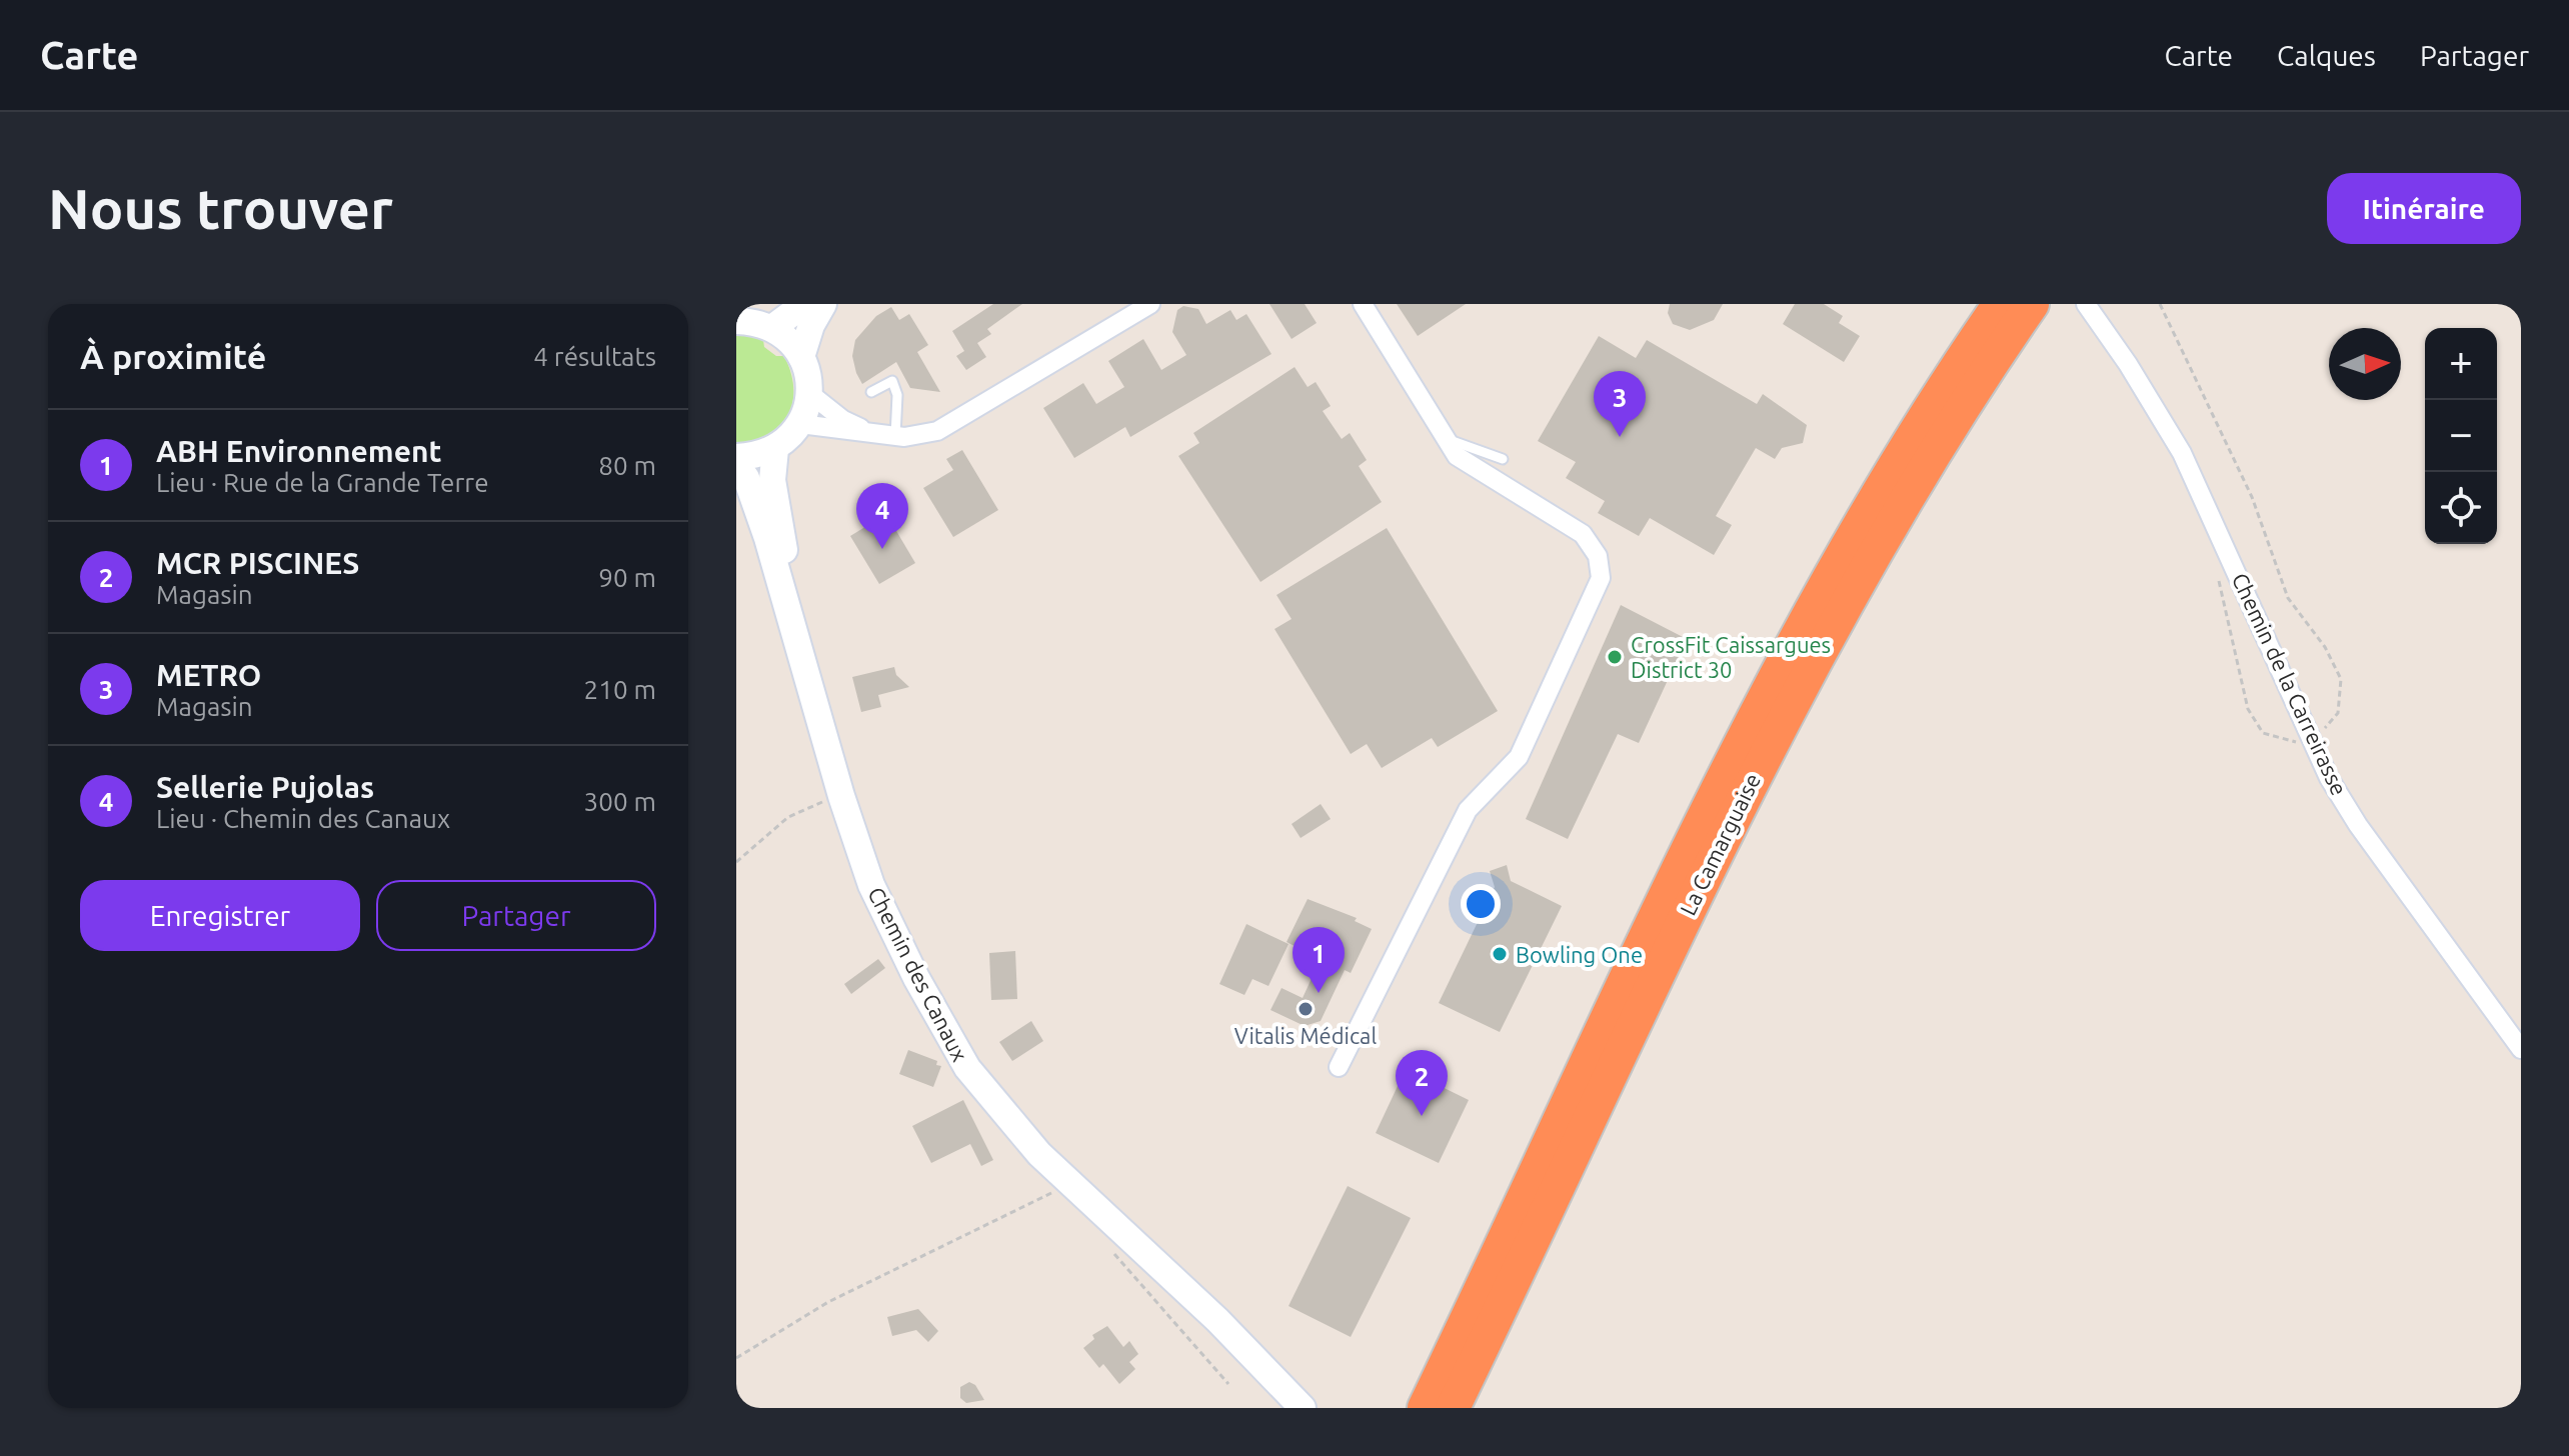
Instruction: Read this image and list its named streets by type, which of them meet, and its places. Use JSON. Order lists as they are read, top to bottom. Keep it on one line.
{"streets":{"highway":["La Camarguaise"],"main road":["Chemin des Canaux"],"street":["Chemin de la Carreirasse"]},"places":["CrossFit Caissargues District 30","Bowling One","Vitalis Médical"],"north":"right","page":{"header":"Carte","nav":["Carte","Calques","Partager"],"buttons":["Itinéraire",["Enregistrer","Partager"]],"title":"Nous trouver","heading":["À proximité","4 résultats"],"map_buttons":["+","−"],"pins":["3","4","1","2"],"list":[{"mark":"1","name":"ABH Environnement","note":"Lieu · Rue de la Grande Terre","value":"80 m"},{"mark":"2","name":"MCR PISCINES","note":"Magasin","value":"90 m"},{"mark":"3","name":"METRO","note":"Magasin","value":"210 m"},{"mark":"4","name":"Sellerie Pujolas","note":"Lieu · Chemin des Canaux","value":"300 m"}]}}
